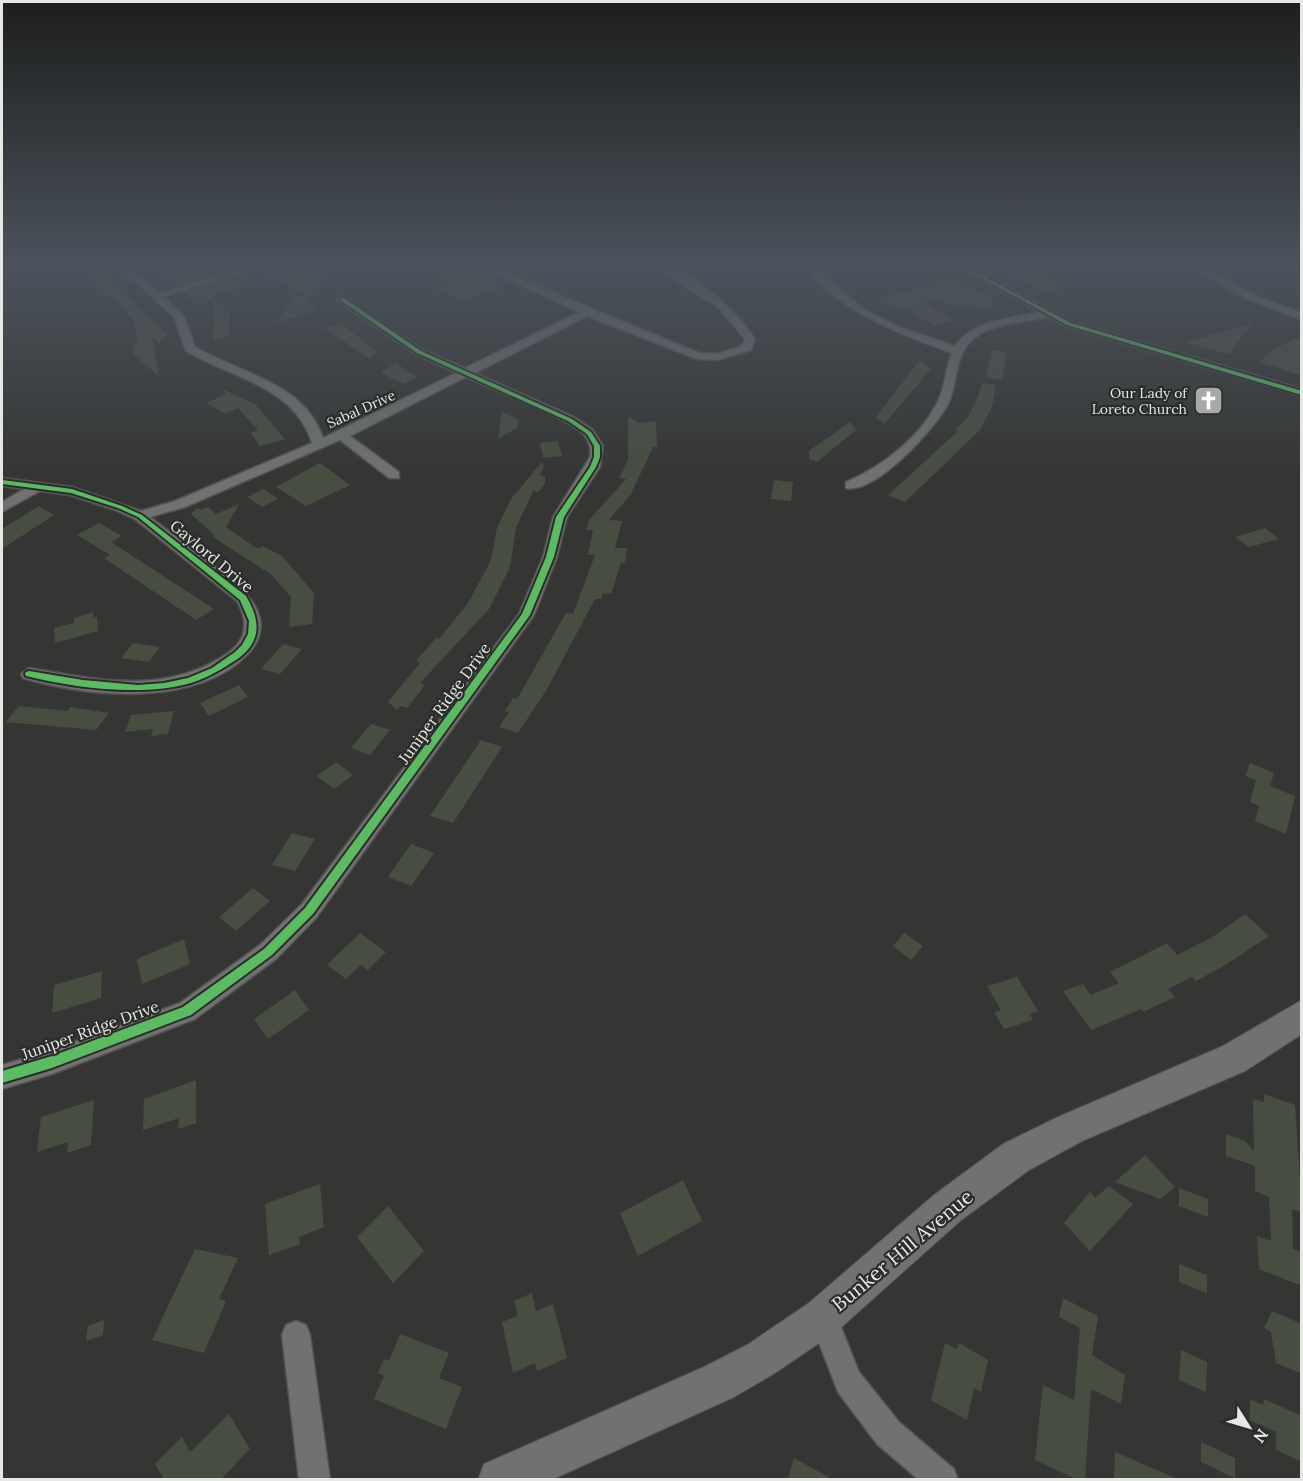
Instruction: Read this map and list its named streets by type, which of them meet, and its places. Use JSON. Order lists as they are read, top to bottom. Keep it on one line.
{"streets":{"main road":["Bunker Hill Avenue"],"street":["Sabal Drive","Gaylord Drive","Juniper Ridge Drive"]},"crossings":[["Sabal Drive","Gaylord Drive"],["Sabal Drive","Juniper Ridge Drive"]],"places":{"church":["Our Lady of Loreto Church"]},"north":"bottom right"}
